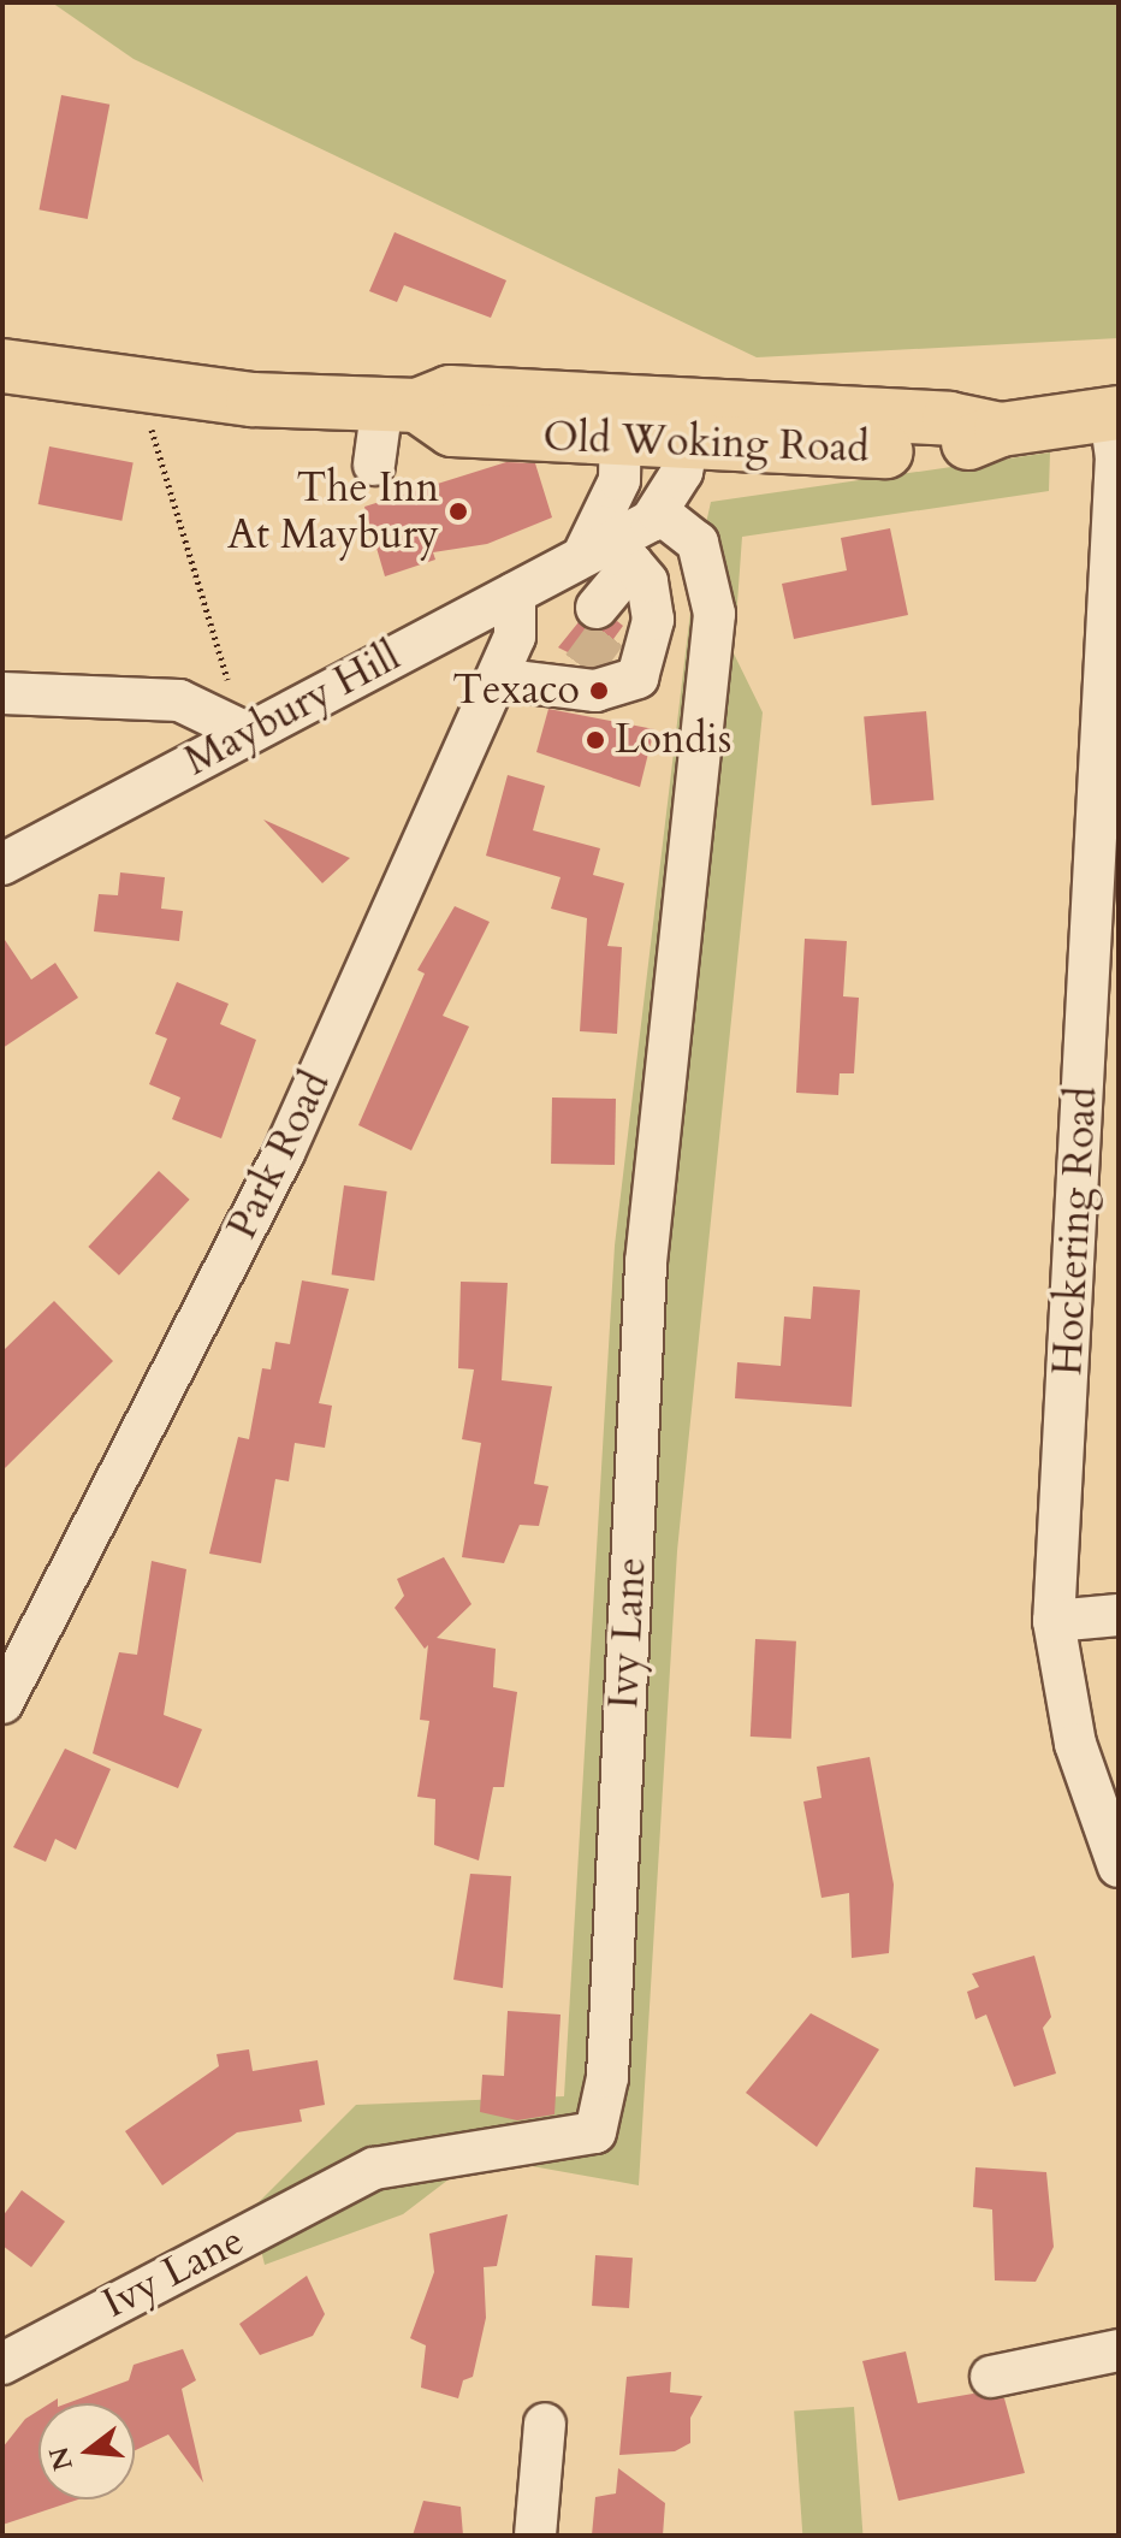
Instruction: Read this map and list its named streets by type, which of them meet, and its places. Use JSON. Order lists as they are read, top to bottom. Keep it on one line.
{"streets":{"main road":["Old Woking Road"],"street":["Maybury Hill","Park Road","Hockering Road","Ivy Lane"]},"crossings":[["Old Woking Road","Maybury Hill"],["Old Woking Road","Hockering Road"],["Maybury Hill","Park Road"],["Maybury Hill","Ivy Lane"]],"places":["The Inn At Maybury","Texaco","Londis"],"north":"left"}
